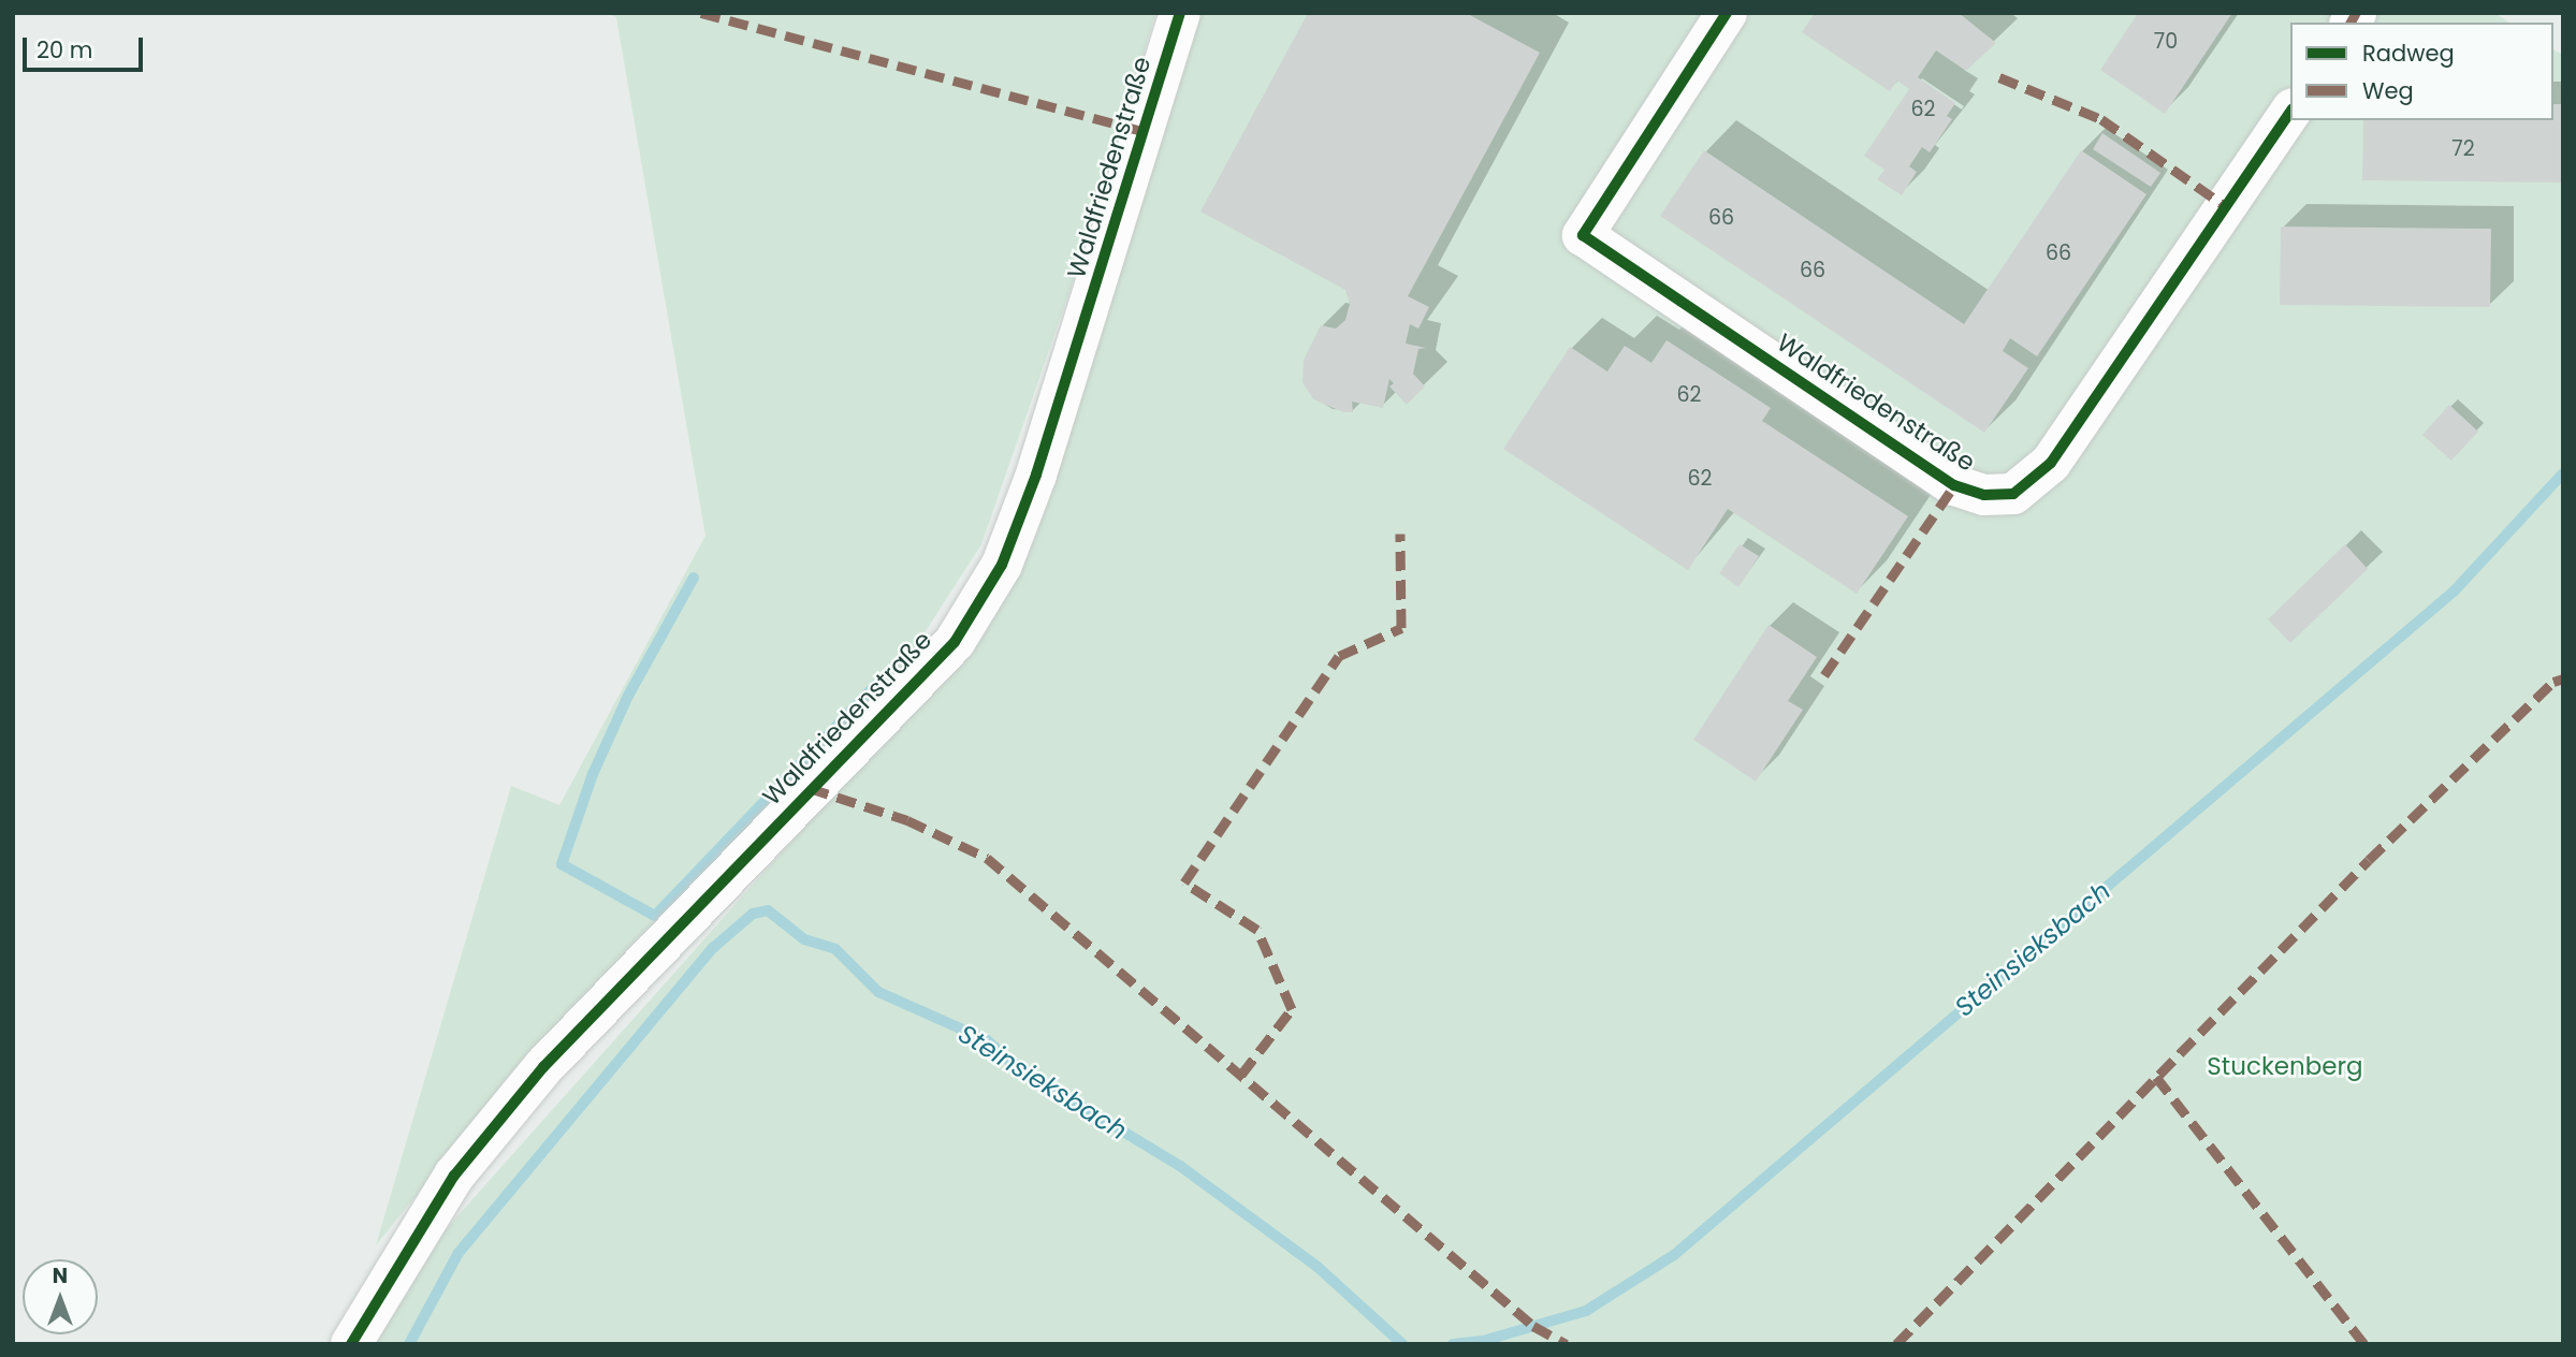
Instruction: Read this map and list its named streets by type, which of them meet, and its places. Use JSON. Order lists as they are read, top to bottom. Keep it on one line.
{"streets":{"street":["Waldfriedenstraße"]},"water":["Steinsieksbach"],"parks":["Stuckenberg"],"house_numbers":["70","62","72","66","66","66","62","62"],"legend":["Radweg","Weg"],"scale_bar":"20 m","north":"top"}
